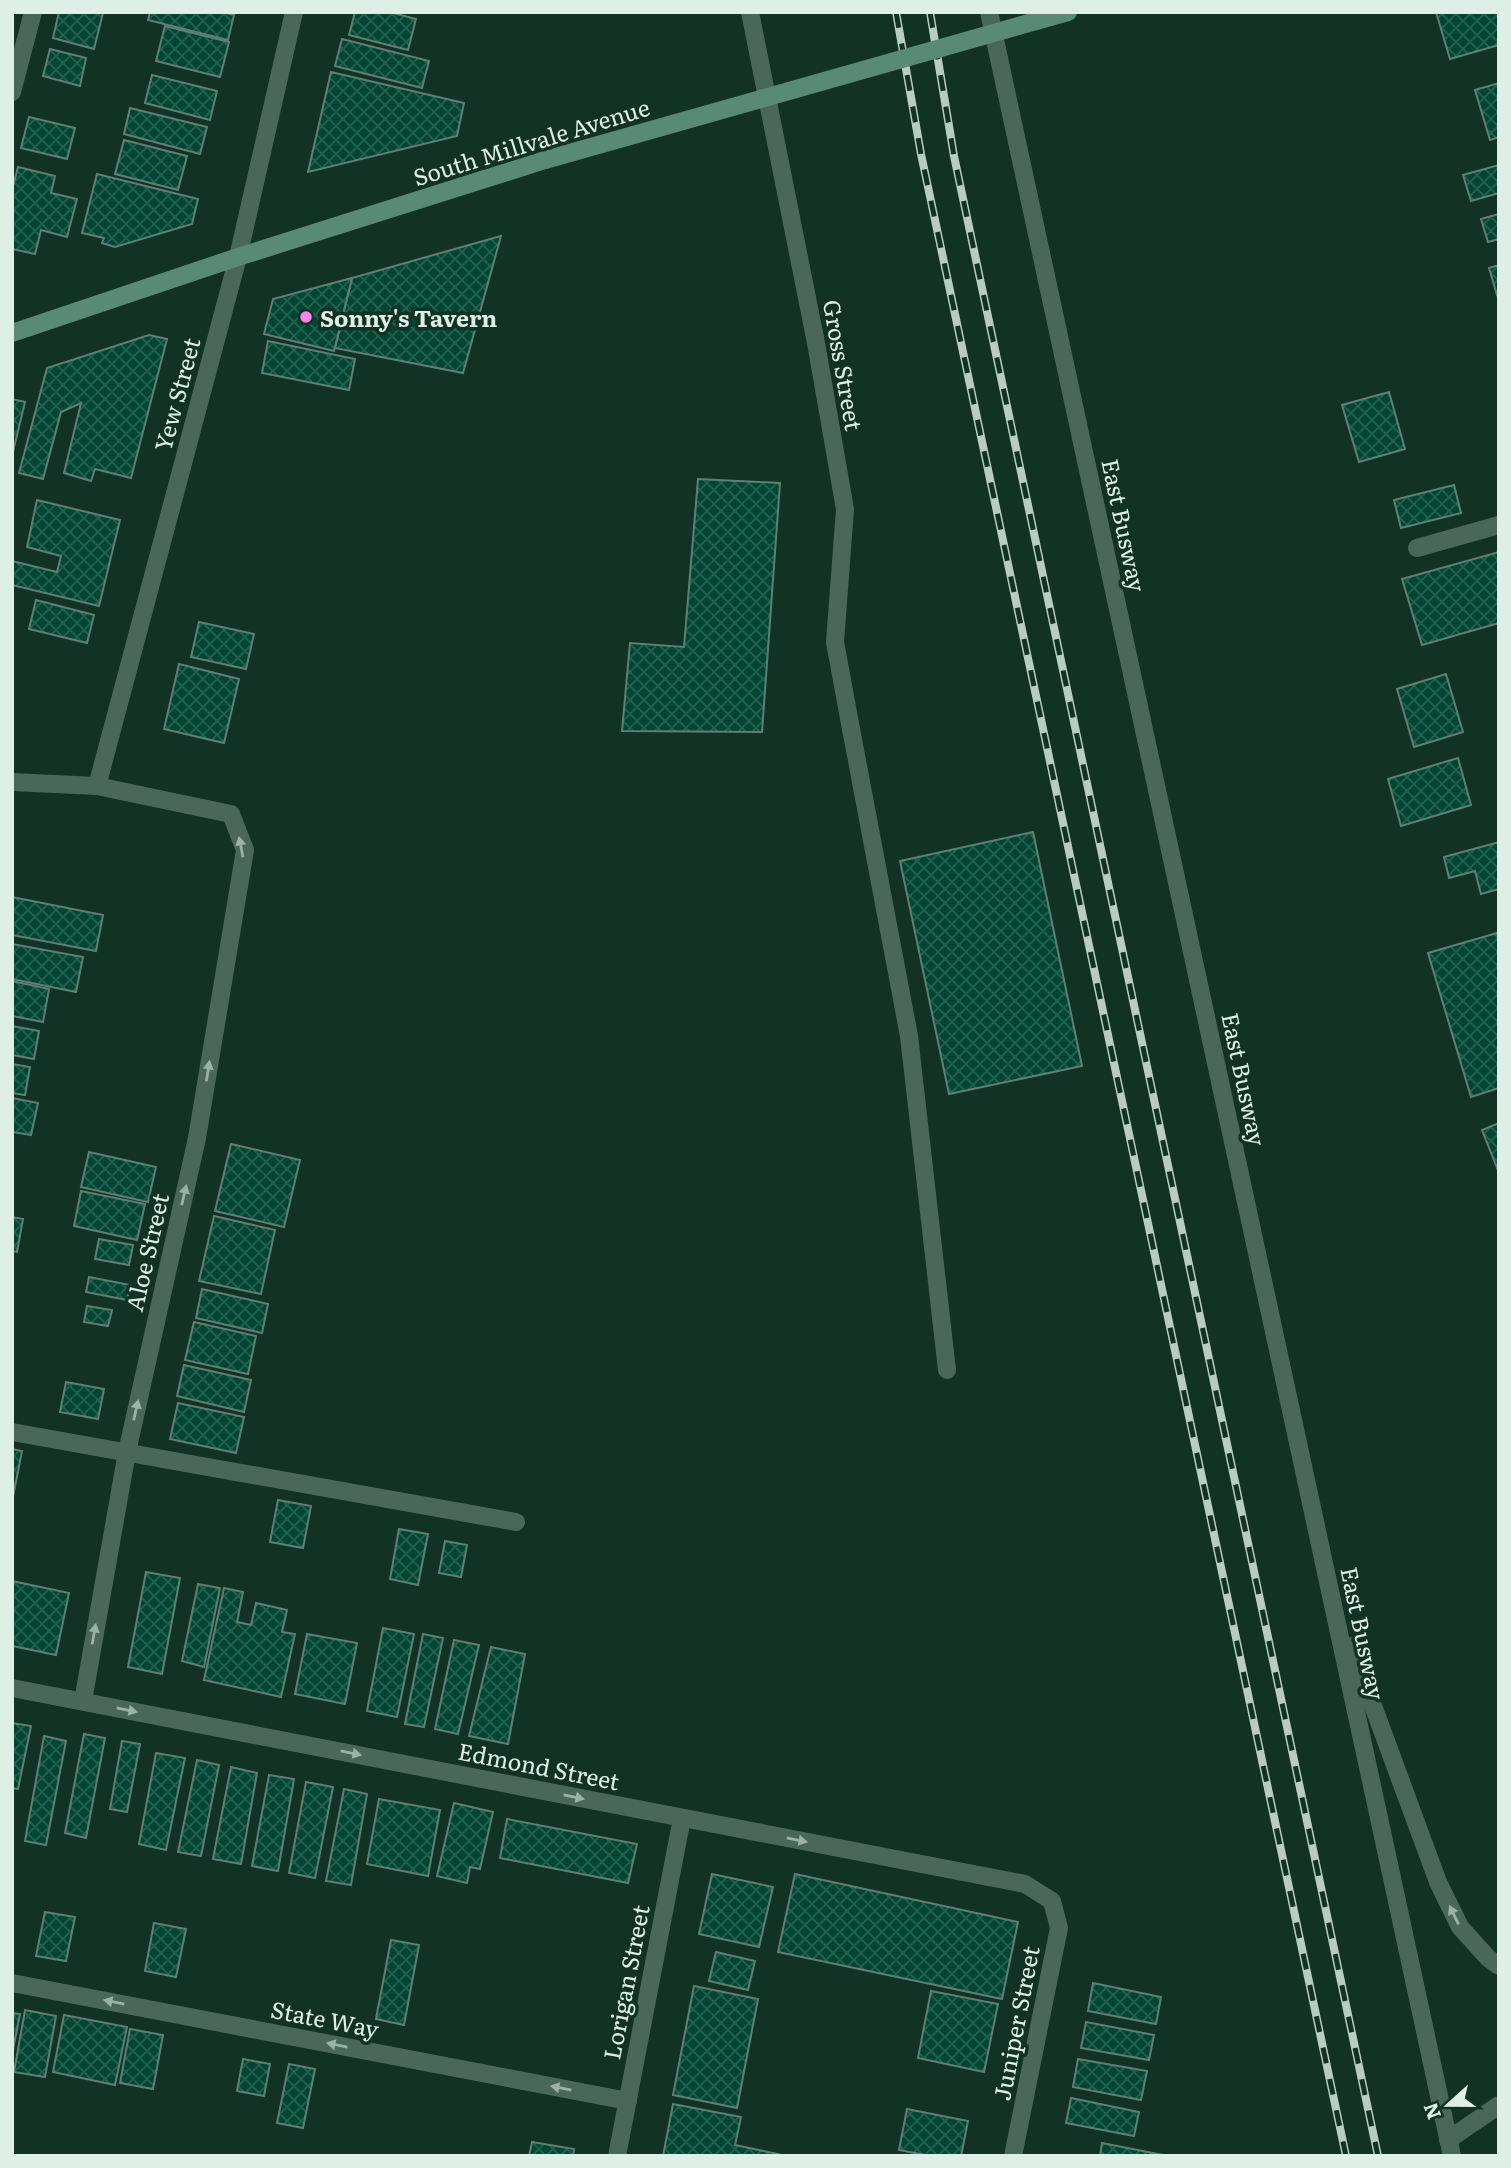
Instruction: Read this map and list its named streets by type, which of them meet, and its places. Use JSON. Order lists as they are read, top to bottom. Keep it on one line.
{"streets":{"street":["South Millvale Avenue","Gross Street","Yew Street","East Busway","Aloe Street","Edmond Street","Lorigan Street","State Way","Juniper Street"]},"crossings":[["South Millvale Avenue","Yew Street"],["Yew Street","Aloe Street"],["Aloe Street","Edmond Street"],["Edmond Street","Lorigan Street"],["Edmond Street","Juniper Street"],["Lorigan Street","State Way"]],"one_way":["Aloe Street","Edmond Street","State Way"],"places":["Sonny's Tavern"],"north":"left"}
